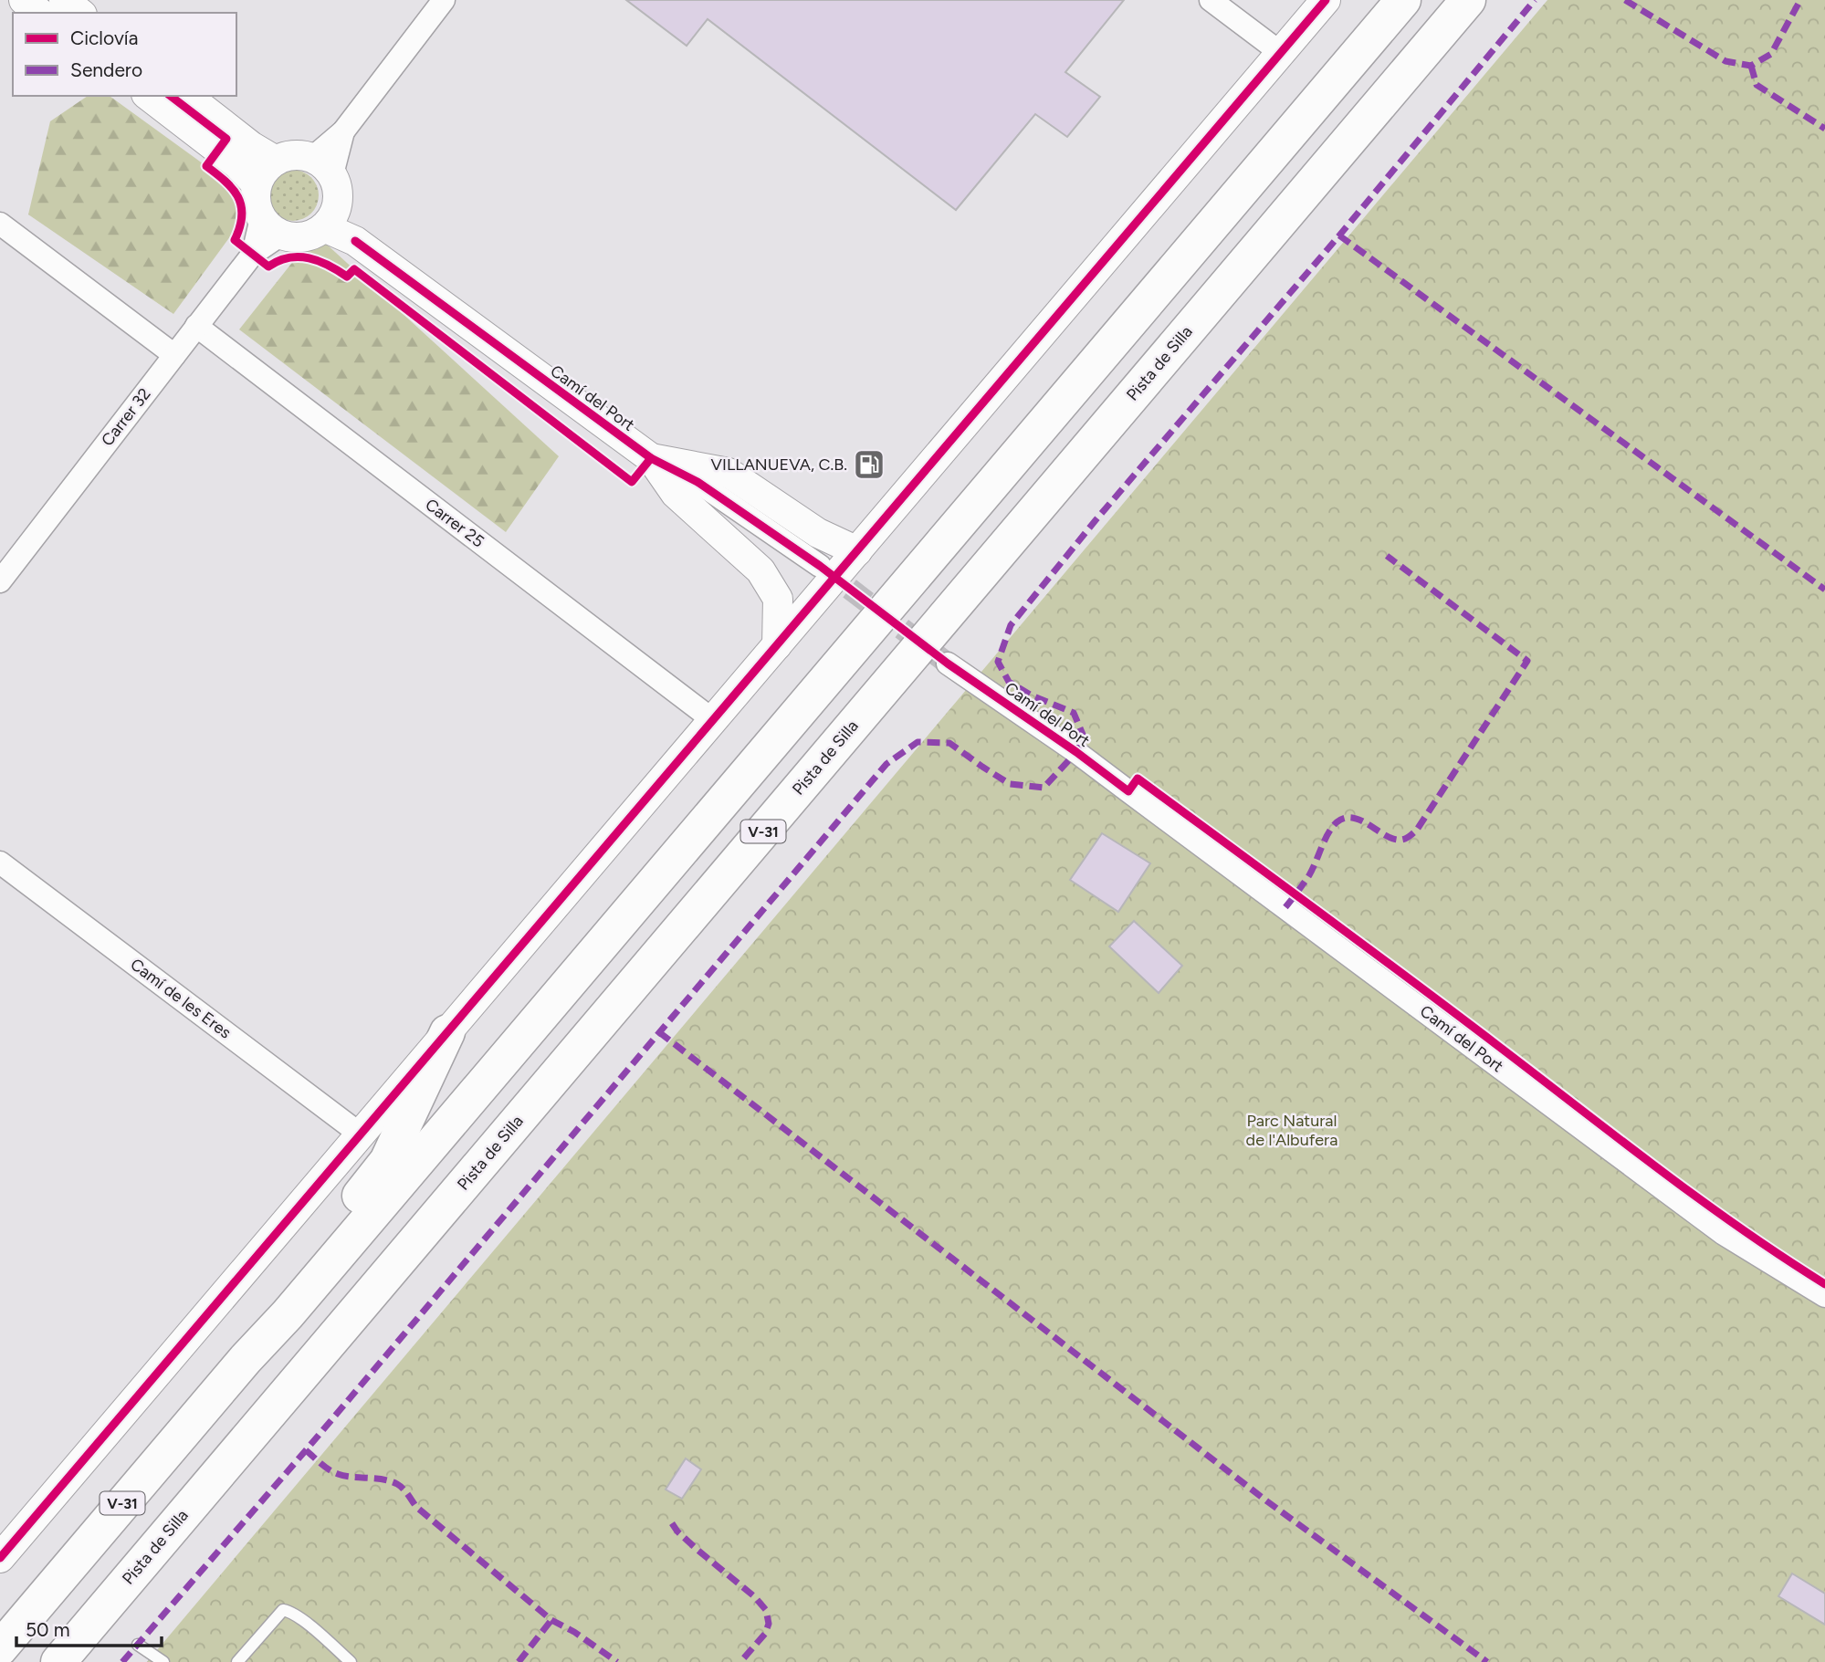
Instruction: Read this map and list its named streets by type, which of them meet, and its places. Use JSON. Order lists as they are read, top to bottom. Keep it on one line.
{"streets":{"highway":["Pista de Silla","V-31"],"street":["Camí del Port","Carrer 32","Carrer 25","Camí de les Eres"]},"crossings":[["Camí del Port","Carrer 32"],["Carrer 32","Carrer 25"]],"parks":["Parc Natural de l'Albufera"],"places":{"fuel station":["VILLANUEVA, C.B."]},"legend":["Ciclovía","Sendero"],"scale_bar":"50 m"}
